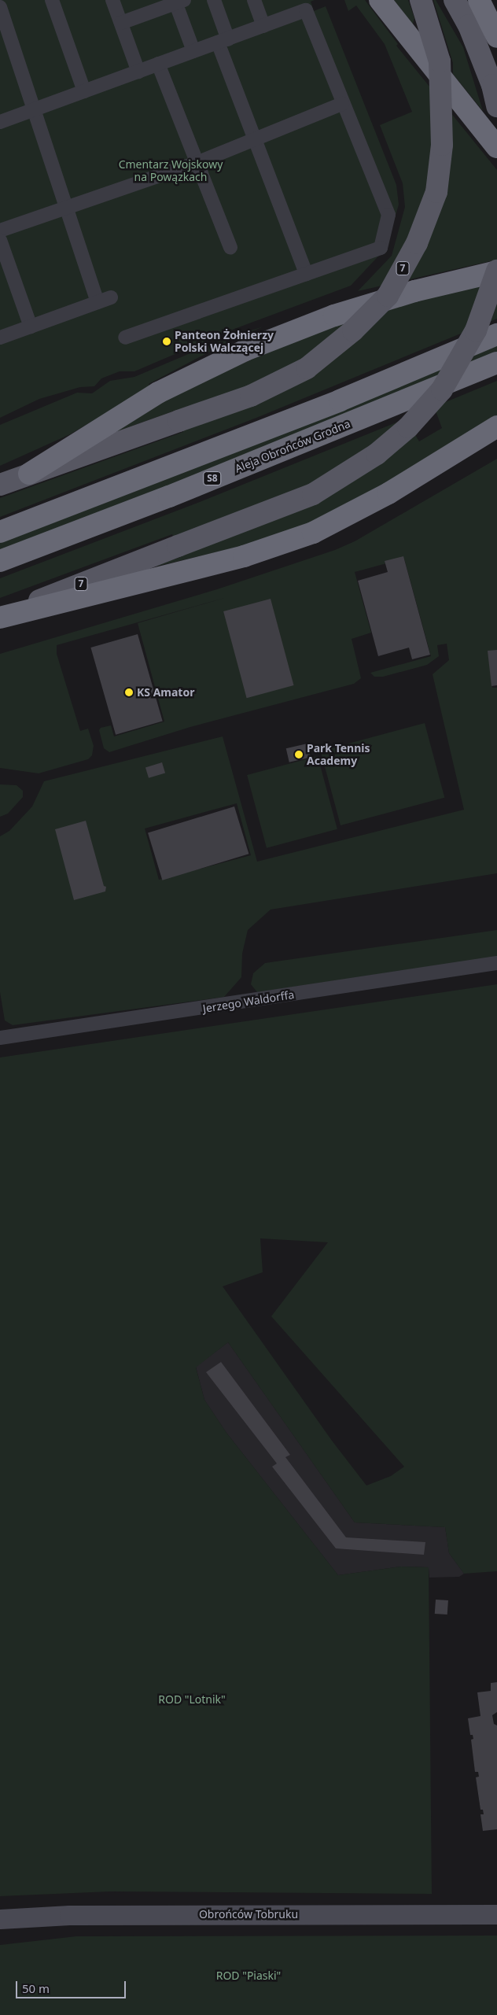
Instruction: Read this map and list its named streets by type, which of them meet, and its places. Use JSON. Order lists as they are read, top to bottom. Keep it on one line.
{"streets":{"highway":["Aleja Obrońców Grodna","S8"],"main road":["7"],"street":["Jerzego Waldorffa","Obrońców Tobruku"]},"parks":["Cmentarz Wojskowy na Powązkach","ROD \"Lotnik\"","ROD \"Piaski\""],"places":["Panteon Żołnierzy Polski Walczącej","KS Amator","Park Tennis Academy"],"scale_bar":"50 m"}
